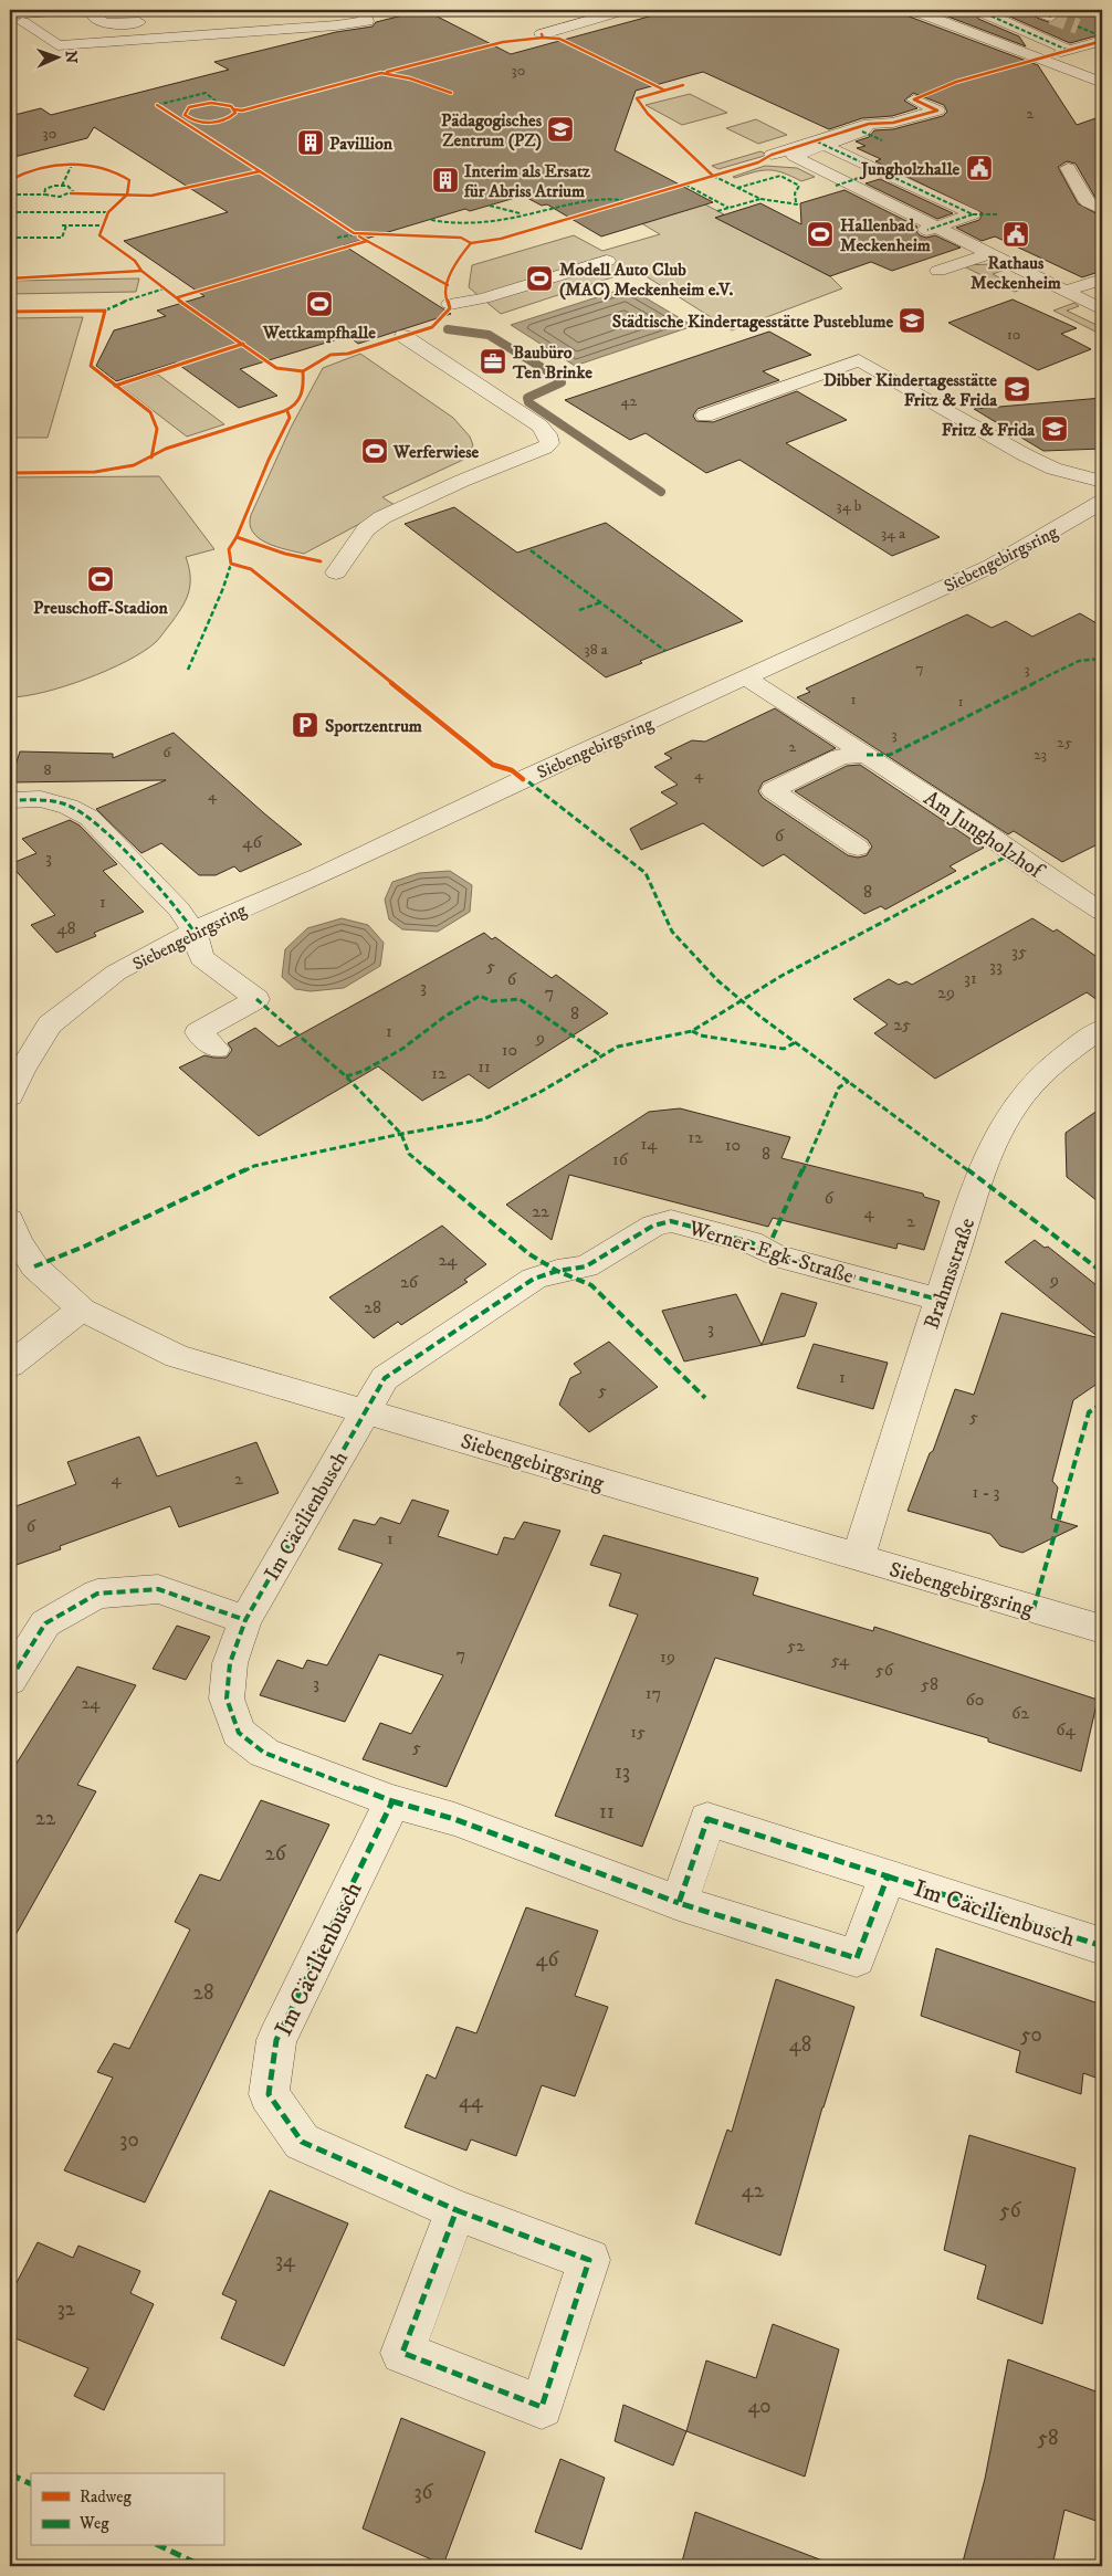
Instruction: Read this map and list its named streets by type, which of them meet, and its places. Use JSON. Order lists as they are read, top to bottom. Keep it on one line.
{"streets":{"street":["Siebengebirgsring","Am Jungholzhof","Werner-Egk-Straße","Brahmsstraße","Im Cäcilienbusch"]},"crossings":[["Siebengebirgsring","Am Jungholzhof"],["Siebengebirgsring","Werner-Egk-Straße"],["Siebengebirgsring","Brahmsstraße"],["Siebengebirgsring","Im Cäcilienbusch"],["Werner-Egk-Straße","Brahmsstraße"],["Werner-Egk-Straße","Im Cäcilienbusch"]],"places":{"school or university":["Pädagogisches Zentrum (PZ)","Städtische Kindertagesstätte Pusteblume","Dibber Kindertagesstätte Fritz & Frida","Fritz & Frida"],"building":["Pavillion","Interim als Ersatz für Abriss Atrium"],"public building":["Jungholzhalle","Rathaus Meckenheim"],"sports":["Hallenbad Meckenheim","Modell Auto Club (MAC) Meckenheim e.V.","Wettkampfhalle","Werferwiese","Preuschoff-Stadion"],"office":["Baubüro Ten Brinke"],"parking":["Sportzentrum"]},"house_numbers":["30","2","30","10","42","34 b","34 a","38 a","7","3","1","1","3","25","2","6","23","8","4","4","6","46","3","8","1","48","35","5","33","31","6","3","7","29","8","25","1","9","10","11","12","12","14","10","8","16","6","22","4","2","24","9","26","28","3","1","5","5","4","2","1 - 3","6","1","52","7","19","54","56","3","58","17","60","24","62","64","15","5","13","11","22","26","46","28","50","48","44","30","42","56","34","32","40","58","36"],"legend":["Radweg","Weg"],"north":"right"}
